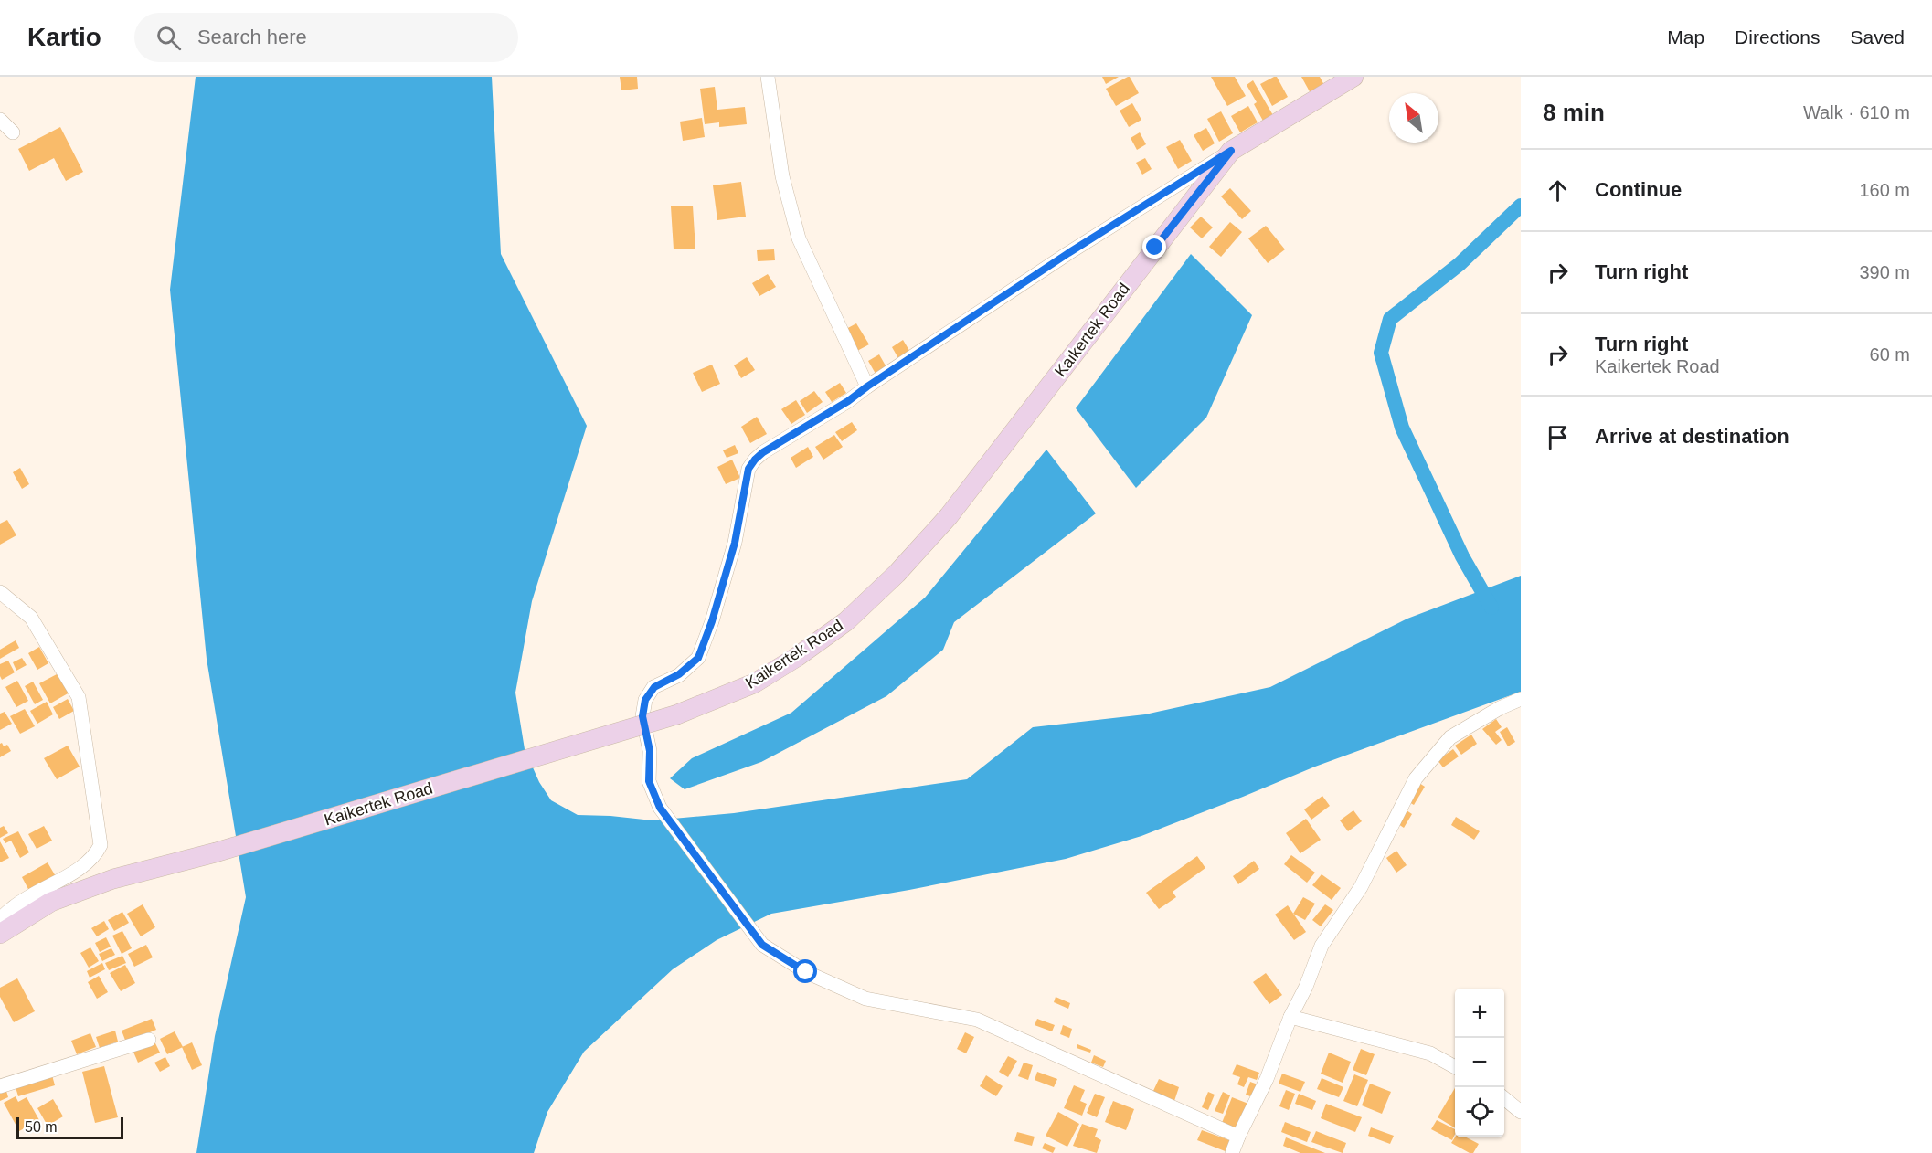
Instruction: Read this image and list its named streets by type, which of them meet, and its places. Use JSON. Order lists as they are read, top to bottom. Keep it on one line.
{"streets":{"main road":["Kaikertek Road"]},"scale_bar":"50 m","north":"top left","page":{"header":"Kartio","search":"Search here","nav":["Map","Directions","Saved"],"heading":["8 min","Walk · 610 m"],"list":[["Continue","160 m"],["Turn right","390 m"],["Turn right","Kaikertek Road","60 m"],"Arrive at destination"],"map_buttons":["+","−"],"scale":"50 m"}}
